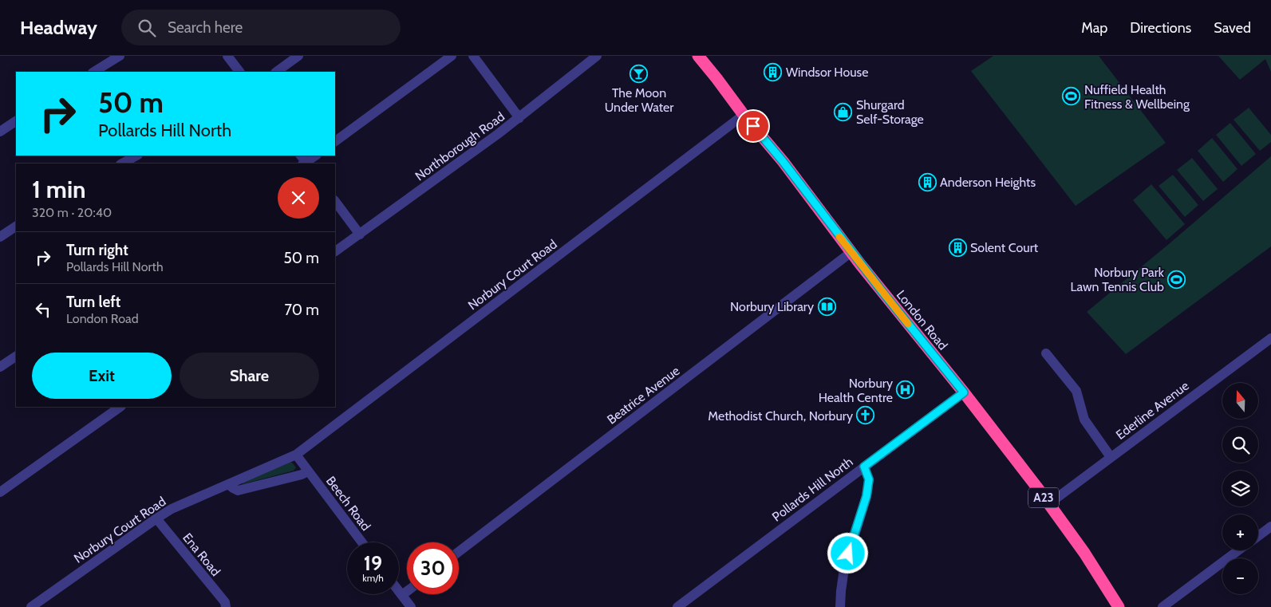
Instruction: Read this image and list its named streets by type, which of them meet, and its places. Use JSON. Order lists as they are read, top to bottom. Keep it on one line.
{"streets":{"highway":["London Road","A23"],"street":["Northborough Road","Norbury Court Road","Beatrice Avenue","Ederline Avenue","Pollards Hill North","Beech Road","Ena Road"]},"crossings":[["Norbury Court Road","London Road"],["Norbury Court Road","Ena Road"],["London Road","Beatrice Avenue"],["London Road","Ederline Avenue"],["London Road","Pollards Hill North"]],"places":{"building":["Windsor House","Anderson Heights","Solent Court"],"bar":["The Moon Under Water"],"sports":["Nuffield Health Fitness & Wellbeing","Norbury Park Lawn Tennis Club"],"shop":["Shurgard Self-Storage"],"library":["Norbury Library"],"hospital":["Norbury Health Centre"],"church":["Methodist Church, Norbury"]},"north":"top","page":{"header":"Headway","search":"Search here","nav":["Map","Directions","Saved"],"turn":["50 m","Pollards Hill North"],"heading":["1 min","320 m · 20:40"],"list":[{"name":"Turn right","note":"Pollards Hill North","value":"50 m"},{"name":"Turn left","note":"London Road","value":"70 m"}],"buttons":["Exit","Share"],"map_buttons":["+","−"],"speed":"19 km/h","limit":"30"}}
